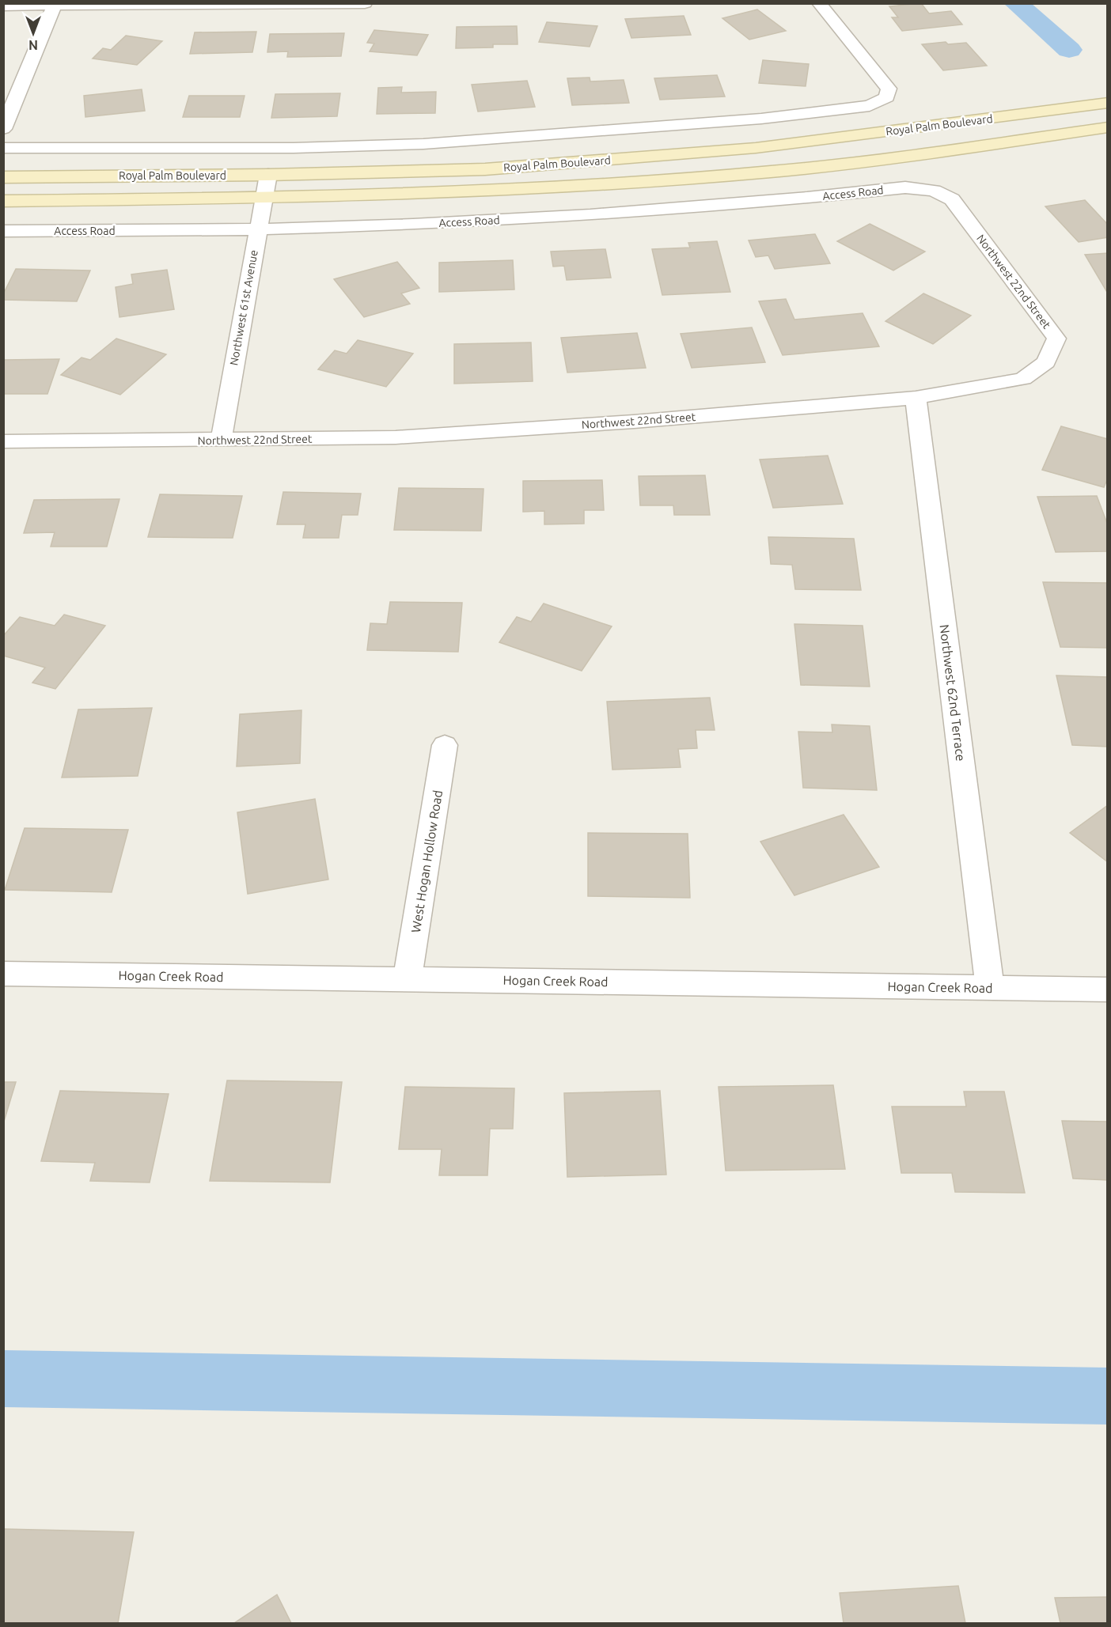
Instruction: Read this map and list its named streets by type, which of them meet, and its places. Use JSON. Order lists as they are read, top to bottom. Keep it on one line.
{"streets":{"main road":["Royal Palm Boulevard"],"street":["Access Road","Northwest 22nd Street","Northwest 61st Avenue","Northwest 62nd Terrace","West Hogan Hollow Road","Hogan Creek Road"]},"crossings":[["Royal Palm Boulevard","Northwest 61st Avenue"],["Access Road","Northwest 22nd Street"],["Access Road","Northwest 61st Avenue"],["Northwest 22nd Street","Northwest 61st Avenue"],["Northwest 22nd Street","Northwest 62nd Terrace"],["Northwest 62nd Terrace","Hogan Creek Road"],["West Hogan Hollow Road","Hogan Creek Road"]],"north":"bottom"}
